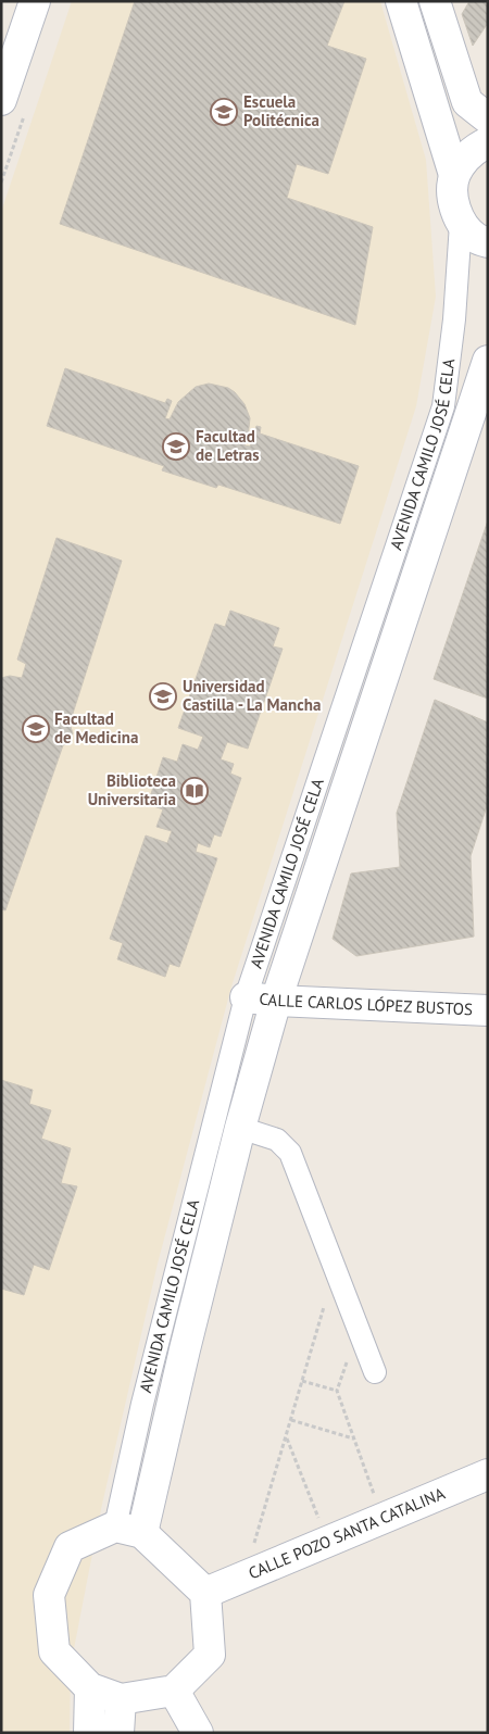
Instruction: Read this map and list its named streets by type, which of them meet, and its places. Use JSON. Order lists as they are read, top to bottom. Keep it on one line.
{"streets":{"street":["AVENIDA CAMILO JOSÉ CELA","CALLE CARLOS LÓPEZ BUSTOS","CALLE POZO SANTA CATALINA"]},"crossings":[["AVENIDA CAMILO JOSÉ CELA","CALLE CARLOS LÓPEZ BUSTOS"],["AVENIDA CAMILO JOSÉ CELA","CALLE POZO SANTA CATALINA"]],"places":{"school or university":["Escuela Politécnica","Facultad de Letras","Universidad Castilla - La Mancha","Facultad de Medicina"],"library":["Biblioteca Universitaria"]}}
